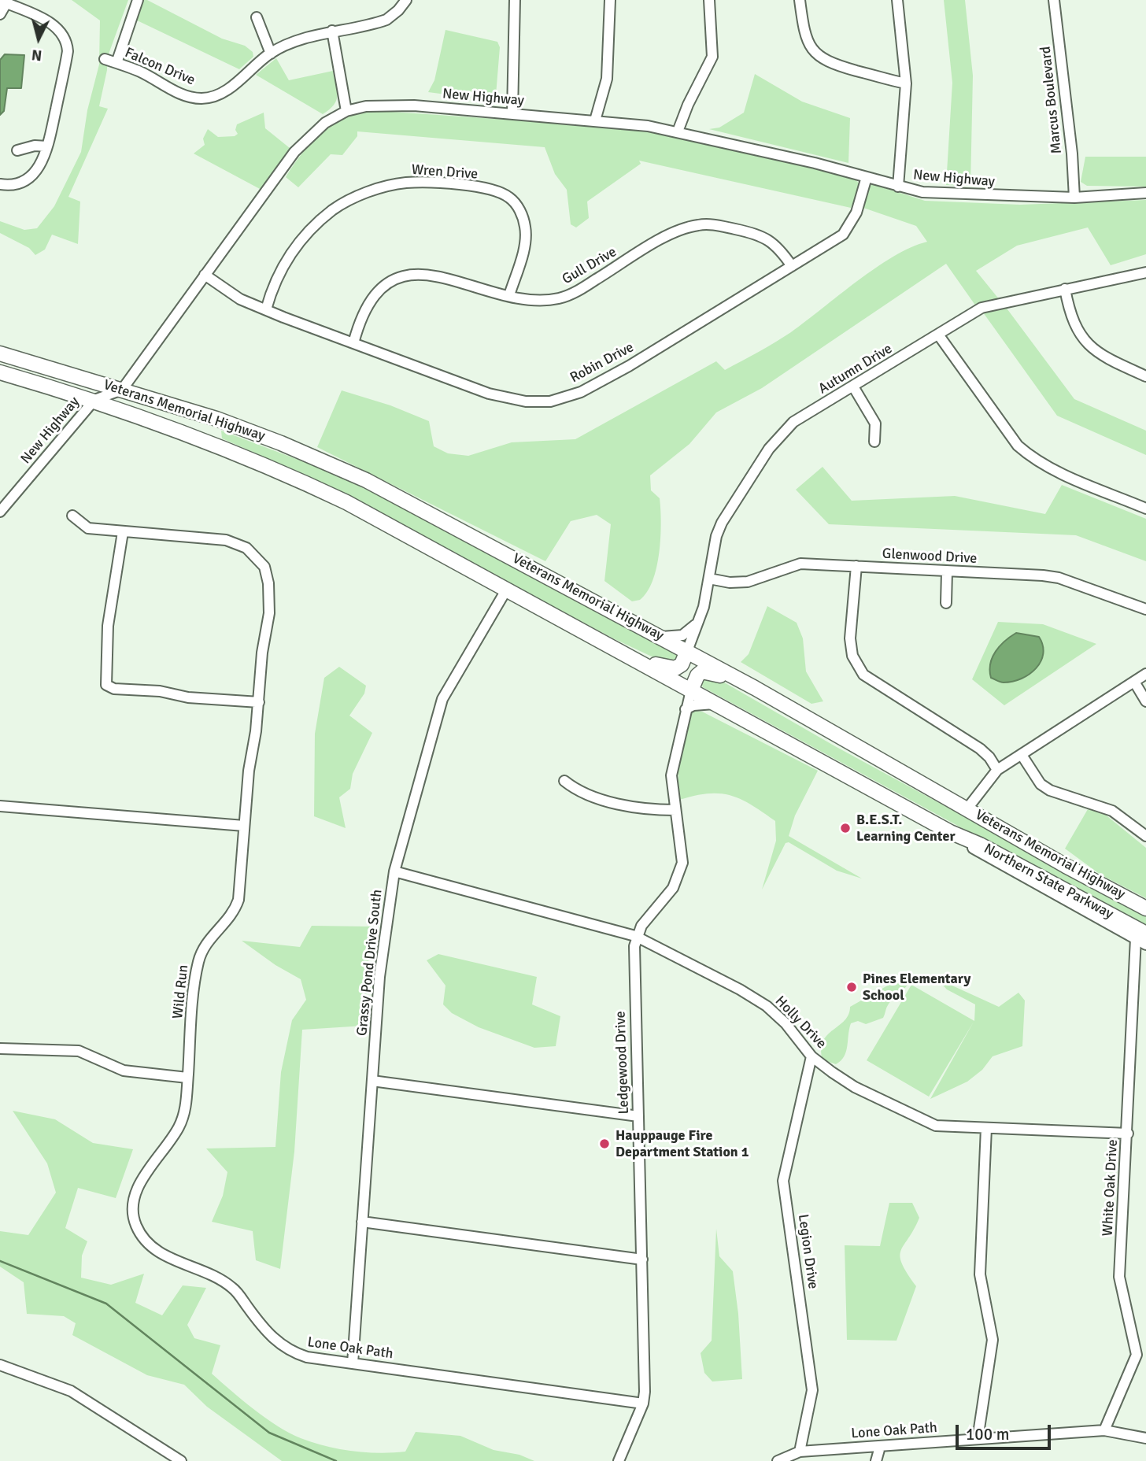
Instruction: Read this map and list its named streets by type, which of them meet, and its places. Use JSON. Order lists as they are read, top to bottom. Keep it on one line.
{"streets":{"highway":["Veterans Memorial Highway","Northern State Parkway"],"street":["Falcon Drive","New Highway","Marcus Boulevard","Wren Drive","Gull Drive","Robin Drive","Autumn Drive","Glenwood Drive","Grassy Pond Drive South","Wild Run","Holly Drive","Ledgewood Drive","White Oak Drive","Legion Drive","Lone Oak Path"]},"crossings":[["New Highway","Marcus Boulevard"],["New Highway","Robin Drive"],["New Highway","Veterans Memorial Highway"],["Wren Drive","Gull Drive"],["Wren Drive","Robin Drive"],["Gull Drive","Robin Drive"],["Autumn Drive","Veterans Memorial Highway"],["Autumn Drive","Glenwood Drive"],["Veterans Memorial Highway","Northern State Parkway"],["Veterans Memorial Highway","Grassy Pond Drive South"],["Northern State Parkway","White Oak Drive"],["Grassy Pond Drive South","Holly Drive"],["Grassy Pond Drive South","Lone Oak Path"],["Wild Run","Lone Oak Path"],["Holly Drive","Ledgewood Drive"],["Holly Drive","White Oak Drive"],["Holly Drive","Legion Drive"],["Ledgewood Drive","Lone Oak Path"],["White Oak Drive","Lone Oak Path"],["Legion Drive","Lone Oak Path"]],"places":["B.E.S.T. Learning Center","Pines Elementary School","Hauppauge Fire Department Station 1"],"scale_bar":"100 m","north":"bottom"}
